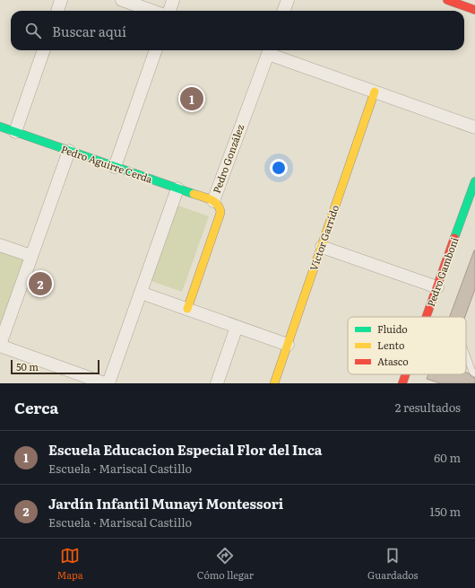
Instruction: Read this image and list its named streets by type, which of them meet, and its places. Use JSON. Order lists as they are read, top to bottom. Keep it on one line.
{"streets":{"street":["Pedro González","Pedro Aguirre Cerda","Víctor Garrido","Pedro Gamboni"]},"crossings":[["Pedro González","Pedro Aguirre Cerda"]],"legend":["Fluido","Lento","Atasco"],"scale_bar":"50 m","page":{"search":"Buscar aquí","pins":["1","2"],"scale":"50 m","heading":["Cerca","2 resultados"],"list":[{"mark":"1","name":"Escuela Educacion Especial Flor del Inca","note":"Escuela · Mariscal Castillo","value":"60 m"},{"mark":"2","name":"Jardín Infantil Munayi Montessori","note":"Escuela · Mariscal Castillo","value":"150 m"}],"nav":["Mapa","Cómo llegar","Guardados"]}}
